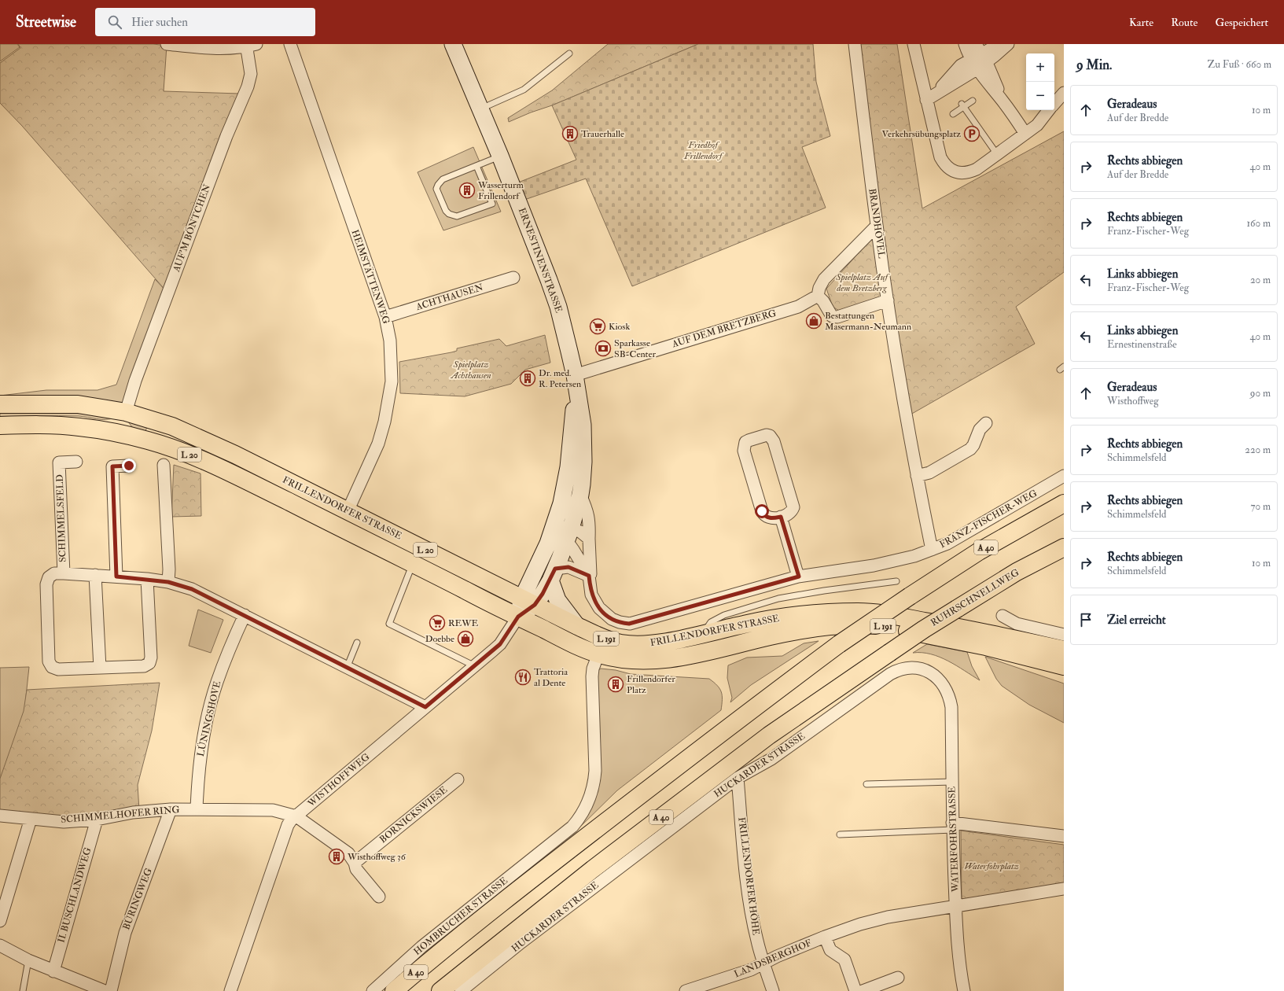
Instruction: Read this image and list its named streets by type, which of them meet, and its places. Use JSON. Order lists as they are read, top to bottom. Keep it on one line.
{"streets":{"main road":["ERNESTINENSTRASSE","L 20","FRILLENDORFER STRASSE","A 40","RUHRSCHNELLWEG","L 191"],"street":["BRANDHÖVEL","AUF'M BÖNTCHEN","HEIMSTÄTTENWEG","ACHTHAUSEN","AUF DEM BRETZBERG","SCHIMMELSFELD","FRANZ-FISCHER-WEG","LÜNINGSHOVE","HUCKARDER STRASSE","WISTHOFFWEG","SCHIMMELHOFER RING","BORNICKSWIESE","WATERFOHRSTRASSE","FRILLENDORFER HÖHE","II. BUSCHLANDWEG","BÜRINGWEG","HOMBRUCHER STRASSE","LANDSBERGHOF"]},"crossings":[["BRANDHÖVEL","FRANZ-FISCHER-WEG"],["AUF'M BÖNTCHEN","FRILLENDORFER STRASSE"],["ERNESTINENSTRASSE","AUF DEM BRETZBERG"],["ERNESTINENSTRASSE","FRILLENDORFER STRASSE"],["ERNESTINENSTRASSE","FRANZ-FISCHER-WEG"],["ERNESTINENSTRASSE","L 191"],["ERNESTINENSTRASSE","WISTHOFFWEG"],["HEIMSTÄTTENWEG","ACHTHAUSEN"],["HEIMSTÄTTENWEG","FRILLENDORFER STRASSE"],["FRILLENDORFER STRASSE","L 191"],["FRILLENDORFER STRASSE","WISTHOFFWEG"],["FRILLENDORFER STRASSE","HOMBRUCHER STRASSE"],["SCHIMMELSFELD","LÜNINGSHOVE"],["SCHIMMELSFELD","WISTHOFFWEG"],["LÜNINGSHOVE","SCHIMMELHOFER RING"],["HUCKARDER STRASSE","WATERFOHRSTRASSE"],["HUCKARDER STRASSE","FRILLENDORFER HÖHE"],["WISTHOFFWEG","SCHIMMELHOFER RING"],["SCHIMMELHOFER RING","II. BUSCHLANDWEG"],["SCHIMMELHOFER RING","BÜRINGWEG"],["WATERFOHRSTRASSE","LANDSBERGHOF"],["FRILLENDORFER HÖHE","LANDSBERGHOF"]],"parks":["Friedhof Frillendorf","Spielplatz Auf dem Bretzberg","Spielplatz Achthausen","Waterfohrplatz"],"places":{"building":["Trauerhalle","Wasserturm Frillendorf","Dr. med. R. Petersen","Frillendorfer Platz","Wisthoffweg 36"],"parking":["Verkehrsübungsplatz"],"shop":["Bestattungen Masermann-Neumann","Doebbe"],"supermarket":["Kiosk","REWE"],"bank":["Sparkasse SB-Center"],"restaurant":["Trattoria al Dente"]},"page":{"header":"Streetwise","search":"Hier suchen","nav":["Karte","Route","Gespeichert"],"heading":["9 Min.","Zu Fuß · 660 m"],"map_buttons":["+","−"],"list":[["Geradeaus","Auf der Bredde","10 m"],["Rechts abbiegen","Auf der Bredde","40 m"],["Rechts abbiegen","Franz-Fischer-Weg","160 m"],["Links abbiegen","Franz-Fischer-Weg","20 m"],["Links abbiegen","Ernestinenstraße","40 m"],["Geradeaus","Wisthoffweg","90 m"],["Rechts abbiegen","Schimmelsfeld","220 m"],["Rechts abbiegen","Schimmelsfeld","70 m"],["Rechts abbiegen","Schimmelsfeld","10 m"],"Ziel erreicht"]}}
